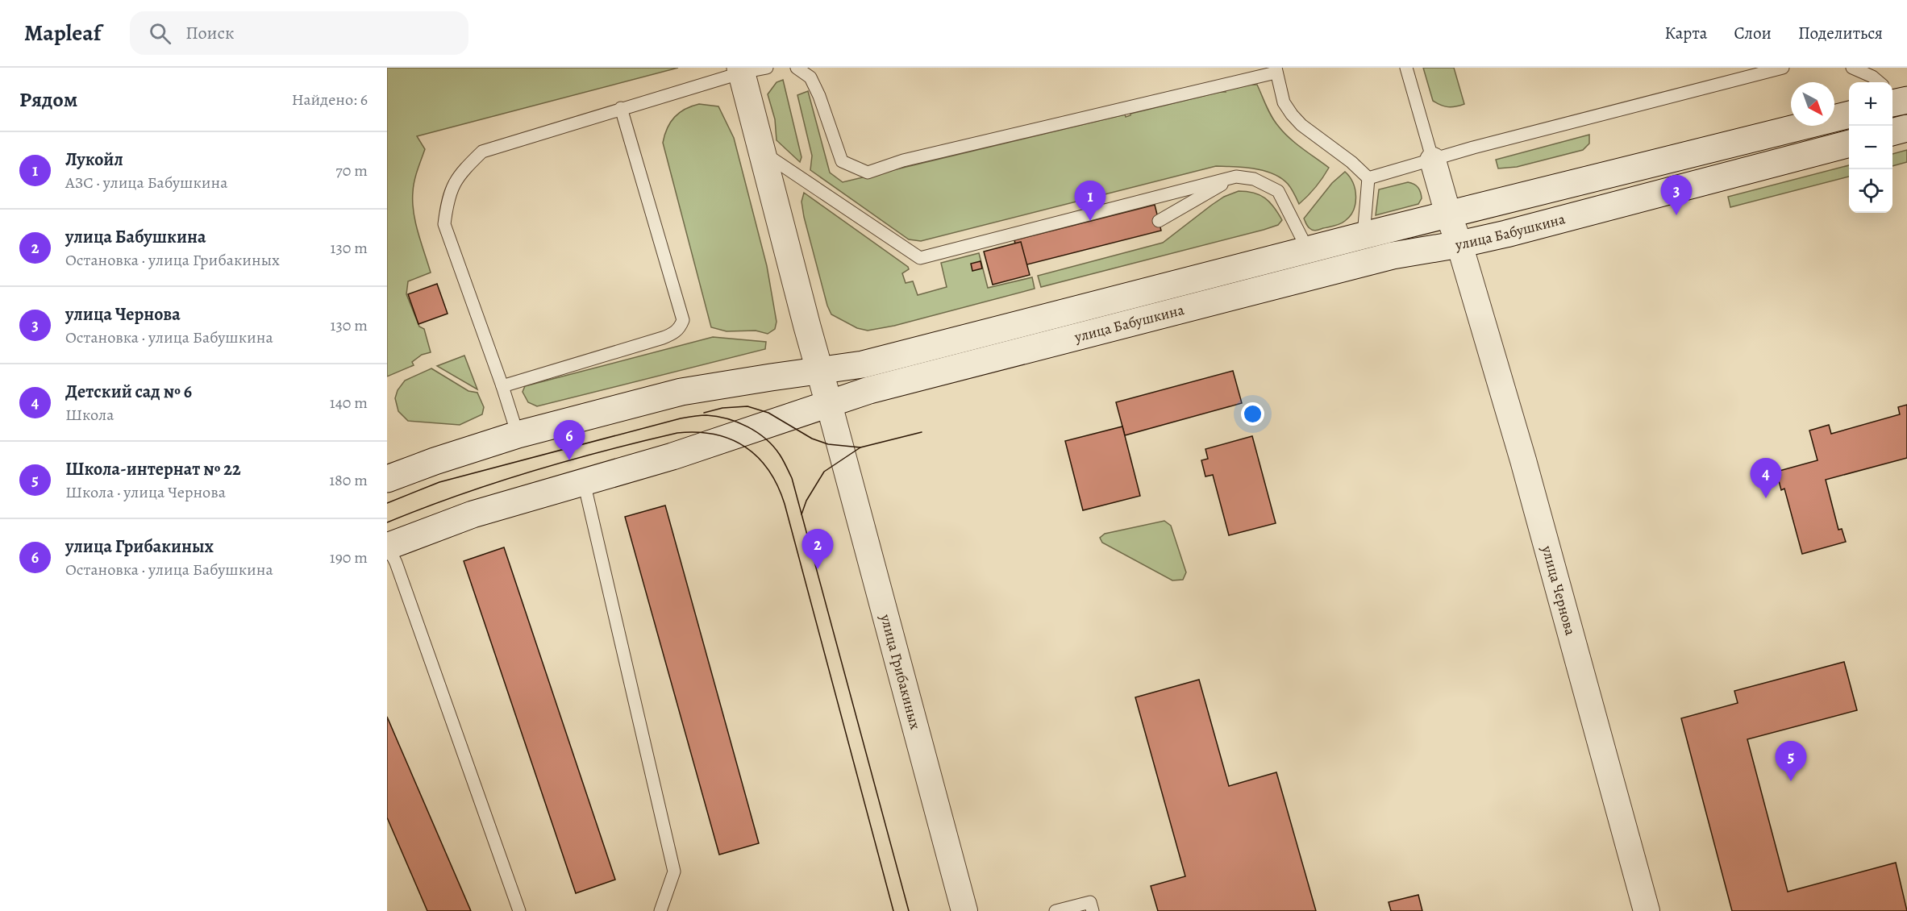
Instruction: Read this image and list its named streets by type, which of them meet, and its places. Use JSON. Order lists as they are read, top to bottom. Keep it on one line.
{"streets":{"main road":["улица Бабушкина","улица Грибакиных"],"street":["улица Чернова"]},"crossings":[["улица Бабушкина","улица Чернова"],["улица Бабушкина","улица Грибакиных"]],"north":"bottom right","page":{"header":"Mapleaf","search":"Поиск","nav":["Карта","Слои","Поделиться"],"heading":["Рядом","Найдено: 6"],"map_buttons":["+","−"],"list":[{"mark":"1","name":"Лукойл","note":"АЗС · улица Бабушкина","value":"70 m"},{"mark":"2","name":"улица Бабушкина","note":"Остановка · улица Грибакиных","value":"130 m"},{"mark":"3","name":"улица Чернова","note":"Остановка · улица Бабушкина","value":"130 m"},{"mark":"4","name":"Детский сад № 6","note":"Школа","value":"140 m"},{"mark":"5","name":"Школа-интернат № 22","note":"Школа · улица Чернова","value":"180 m"},{"mark":"6","name":"улица Грибакиных","note":"Остановка · улица Бабушкина","value":"190 m"}],"pins":["3","1","6","4","2","5"]}}
